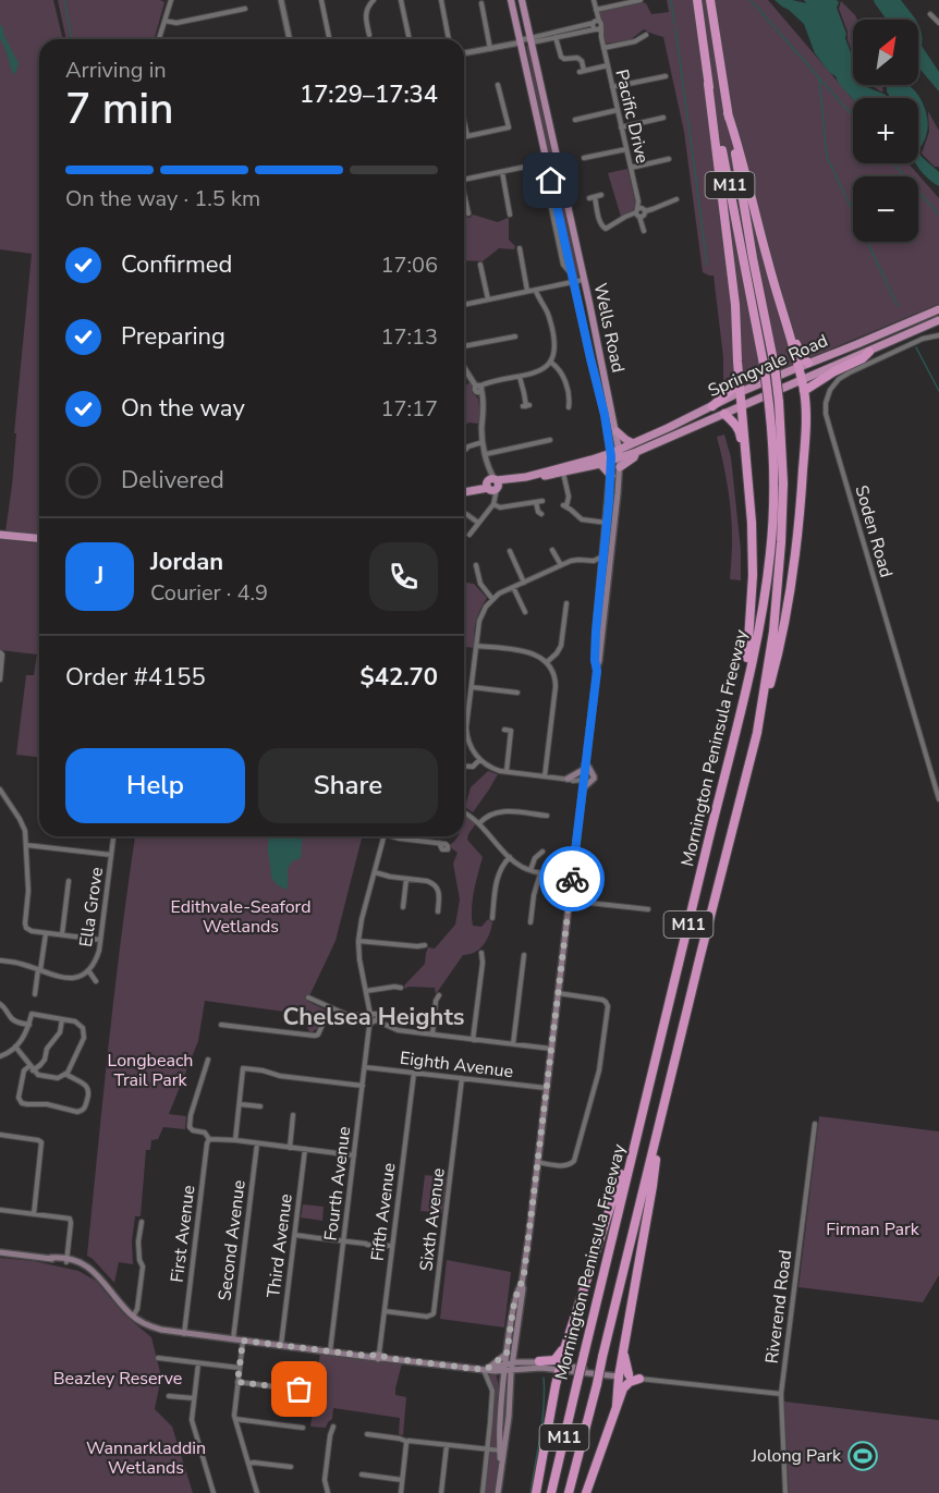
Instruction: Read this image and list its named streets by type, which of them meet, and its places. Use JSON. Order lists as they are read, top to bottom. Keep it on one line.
{"streets":{"highway":["M11","Springvale Road","Mornington Peninsula Freeway"],"main road":["Wells Road"],"street":["Pacific Drive","Soden Road","Ella Grove","Eighth Avenue","Fourth Avenue","Fifth Avenue","Sixth Avenue","First Avenue","Second Avenue","Third Avenue","Riverend Road"]},"crossings":[["Wells Road","Springvale Road"],["Wells Road","Eighth Avenue"],["Eighth Avenue","Fourth Avenue"],["Eighth Avenue","Fifth Avenue"],["Eighth Avenue","Sixth Avenue"],["Fifth Avenue","Sixth Avenue"]],"districts":["Chelsea Heights"],"parks":["Edithvale-Seaford Wetlands","Longbeach Trail Park","Firman Park","Beazley Reserve","Wannarkladdin Wetlands"],"places":{"sports":["Jolong Park"]},"north":"top right","page":{"map_buttons":["+","−"],"heading":["7 min","Arriving in","17:29–17:34"],"panel":["Jordan","Courier · 4.9","Order #4155","$42.70"],"bar":"On the way · 1.5 km","list":[["Confirmed","17:06"],["Preparing","17:13"],["On the way","17:17"],"Delivered"],"round":"J","buttons":["Help","Share"]}}
